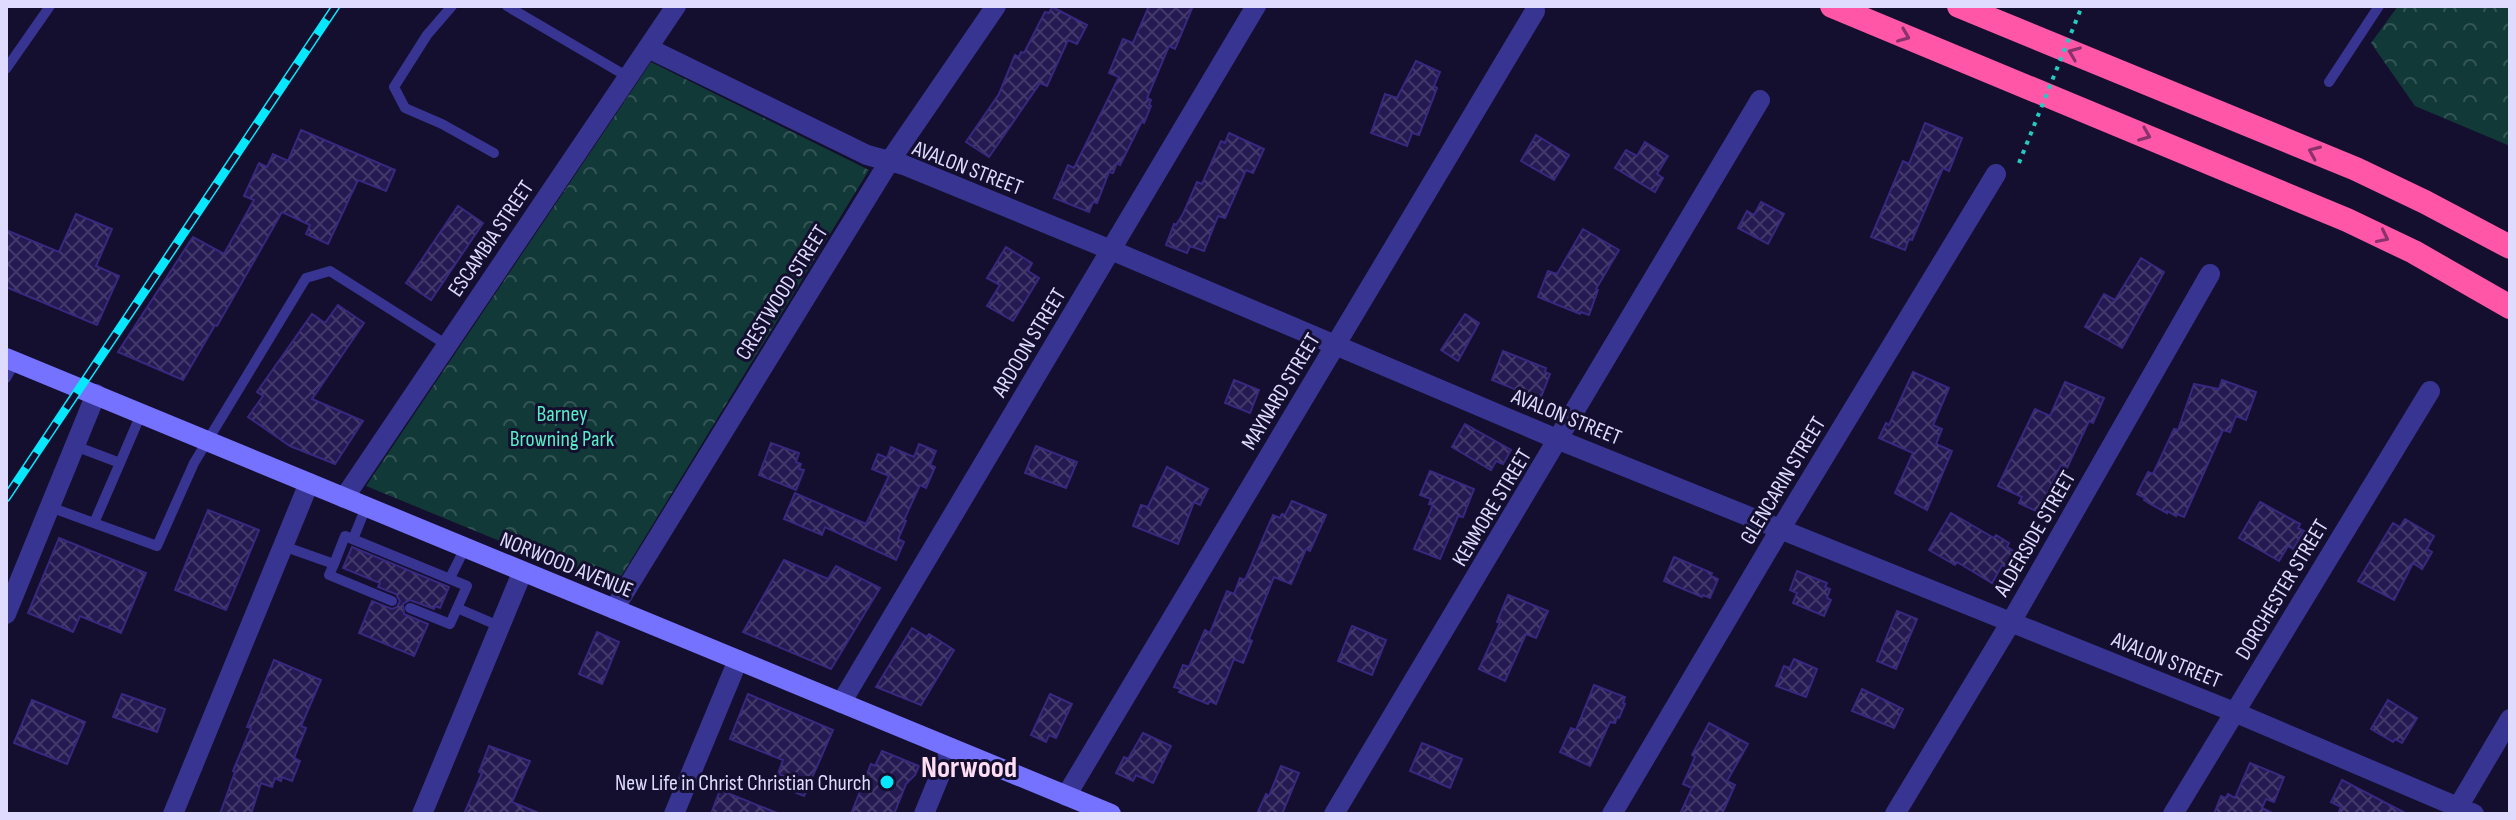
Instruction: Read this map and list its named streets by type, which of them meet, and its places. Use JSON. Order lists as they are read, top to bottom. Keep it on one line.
{"streets":{"main road":["NORWOOD AVENUE"],"street":["AVALON STREET","ESCAMBIA STREET","CRESTWOOD STREET","ARDOON STREET","MAYNARD STREET","GLENCARIN STREET","KENMORE STREET","ALDERSIDE STREET","DORCHESTER STREET"]},"crossings":[["AVALON STREET","ESCAMBIA STREET"],["AVALON STREET","CRESTWOOD STREET"],["AVALON STREET","ARDOON STREET"],["AVALON STREET","MAYNARD STREET"],["AVALON STREET","GLENCARIN STREET"],["AVALON STREET","KENMORE STREET"],["AVALON STREET","ALDERSIDE STREET"],["AVALON STREET","DORCHESTER STREET"],["ESCAMBIA STREET","NORWOOD AVENUE"],["CRESTWOOD STREET","NORWOOD AVENUE"],["ARDOON STREET","NORWOOD AVENUE"],["MAYNARD STREET","NORWOOD AVENUE"]],"districts":["Norwood"],"parks":["Barney Browning Park"],"places":["New Life in Christ Christian Church"]}
